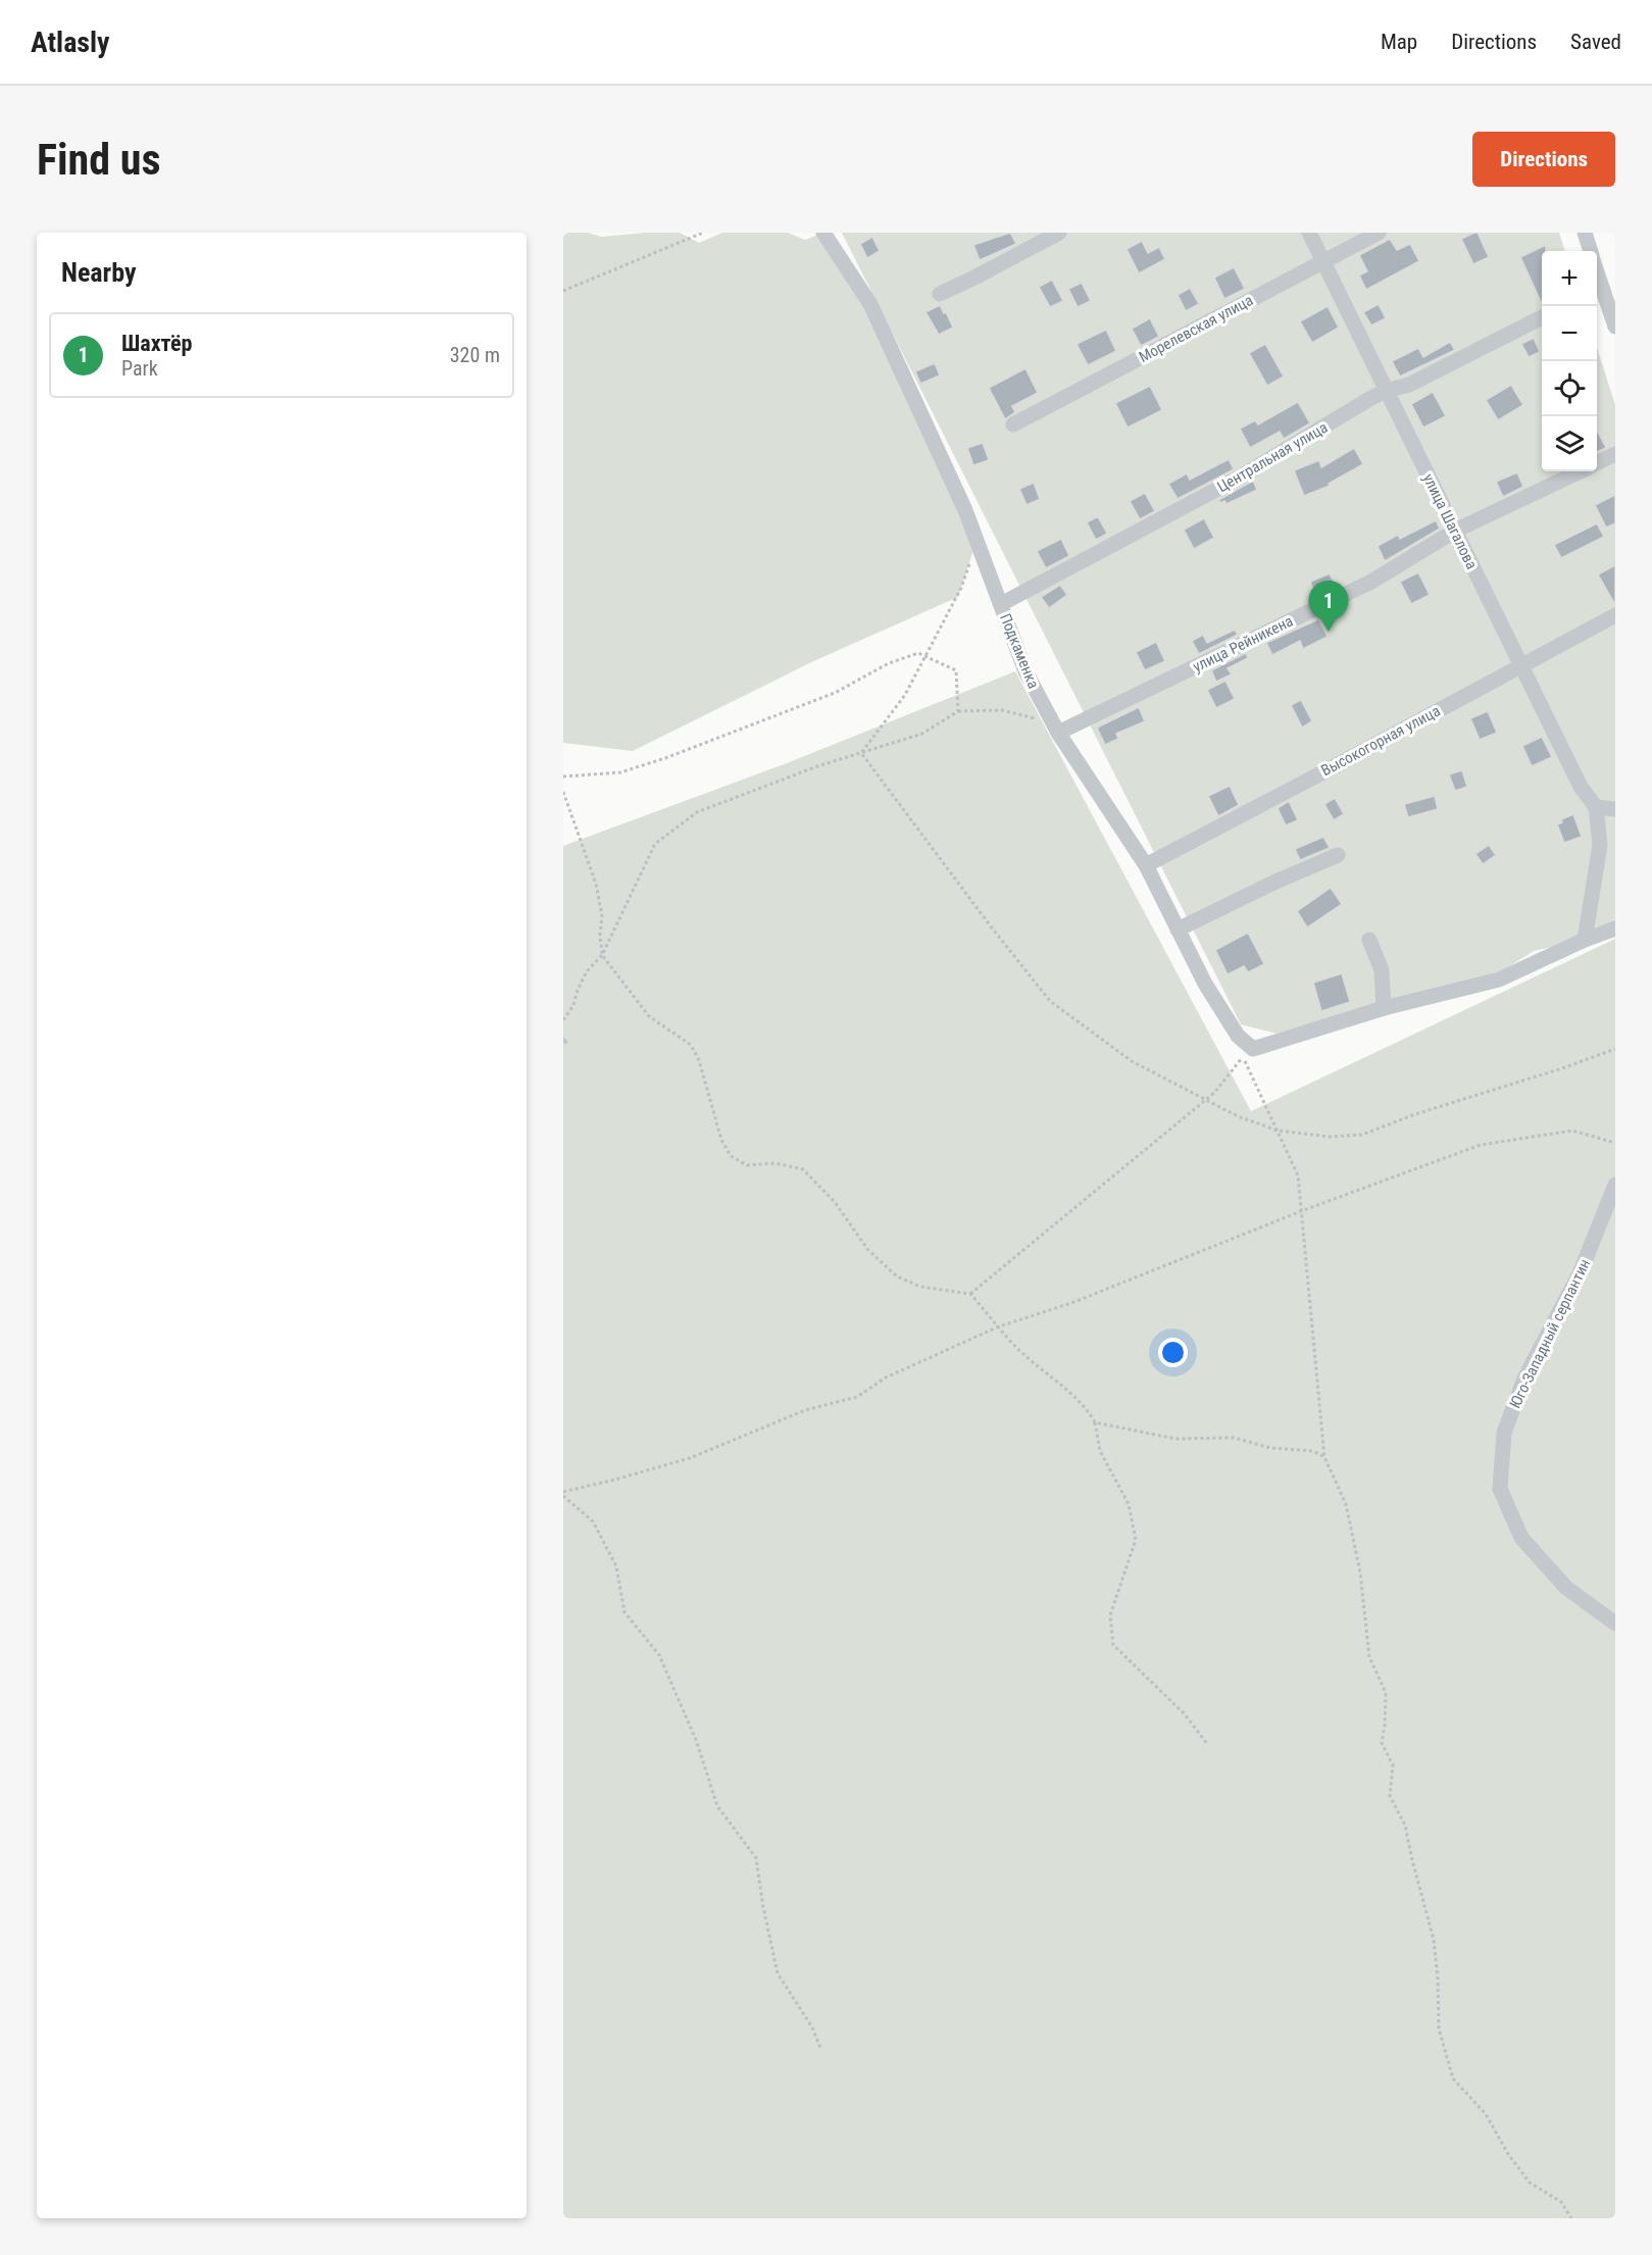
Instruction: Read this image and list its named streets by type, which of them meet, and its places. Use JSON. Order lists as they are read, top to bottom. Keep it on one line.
{"streets":{"street":["Морелевская улица","Центральная улица","улица Шагалова","улица Рейникена","Подкаменка","Высокогорная улица","Юго-Западный серпантин"]},"crossings":[["Морелевская улица","улица Шагалова"],["Центральная улица","улица Шагалова"],["Центральная улица","Подкаменка"],["улица Шагалова","улица Рейникена"],["улица Шагалова","Высокогорная улица"],["улица Рейникена","Подкаменка"],["Подкаменка","Высокогорная улица"]],"page":{"header":"Atlasly","nav":["Map","Directions","Saved"],"buttons":"Directions","title":"Find us","heading":"Nearby","map_buttons":["+","−"],"list":[{"mark":"1","name":"Шахтёр","note":"Park","value":"320 m"}],"pins":"1"}}
